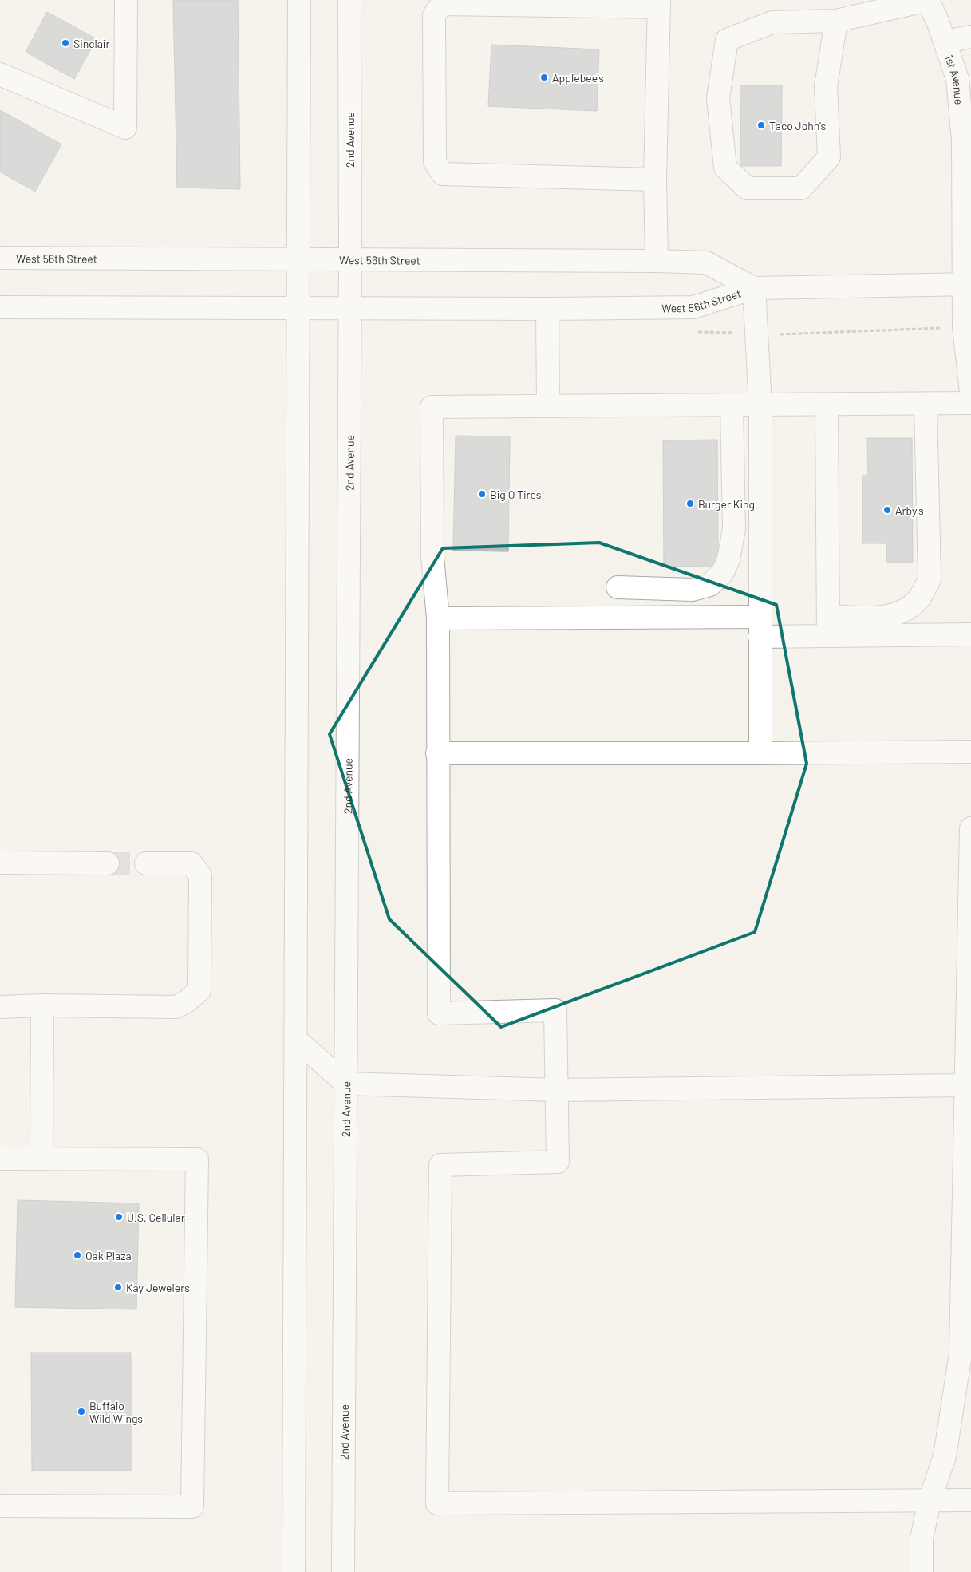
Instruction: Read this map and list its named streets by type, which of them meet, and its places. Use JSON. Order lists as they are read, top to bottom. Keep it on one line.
{"streets":{"main road":["1st Avenue","2nd Avenue","West 56th Street"]},"crossings":[["1st Avenue","West 56th Street"],["2nd Avenue","West 56th Street"]],"places":["Sinclair","Applebee's","Taco John's","Big O Tires","Burger King","Arby's","U.S. Cellular","Oak Plaza","Kay Jewelers","Buffalo Wild Wings"]}
